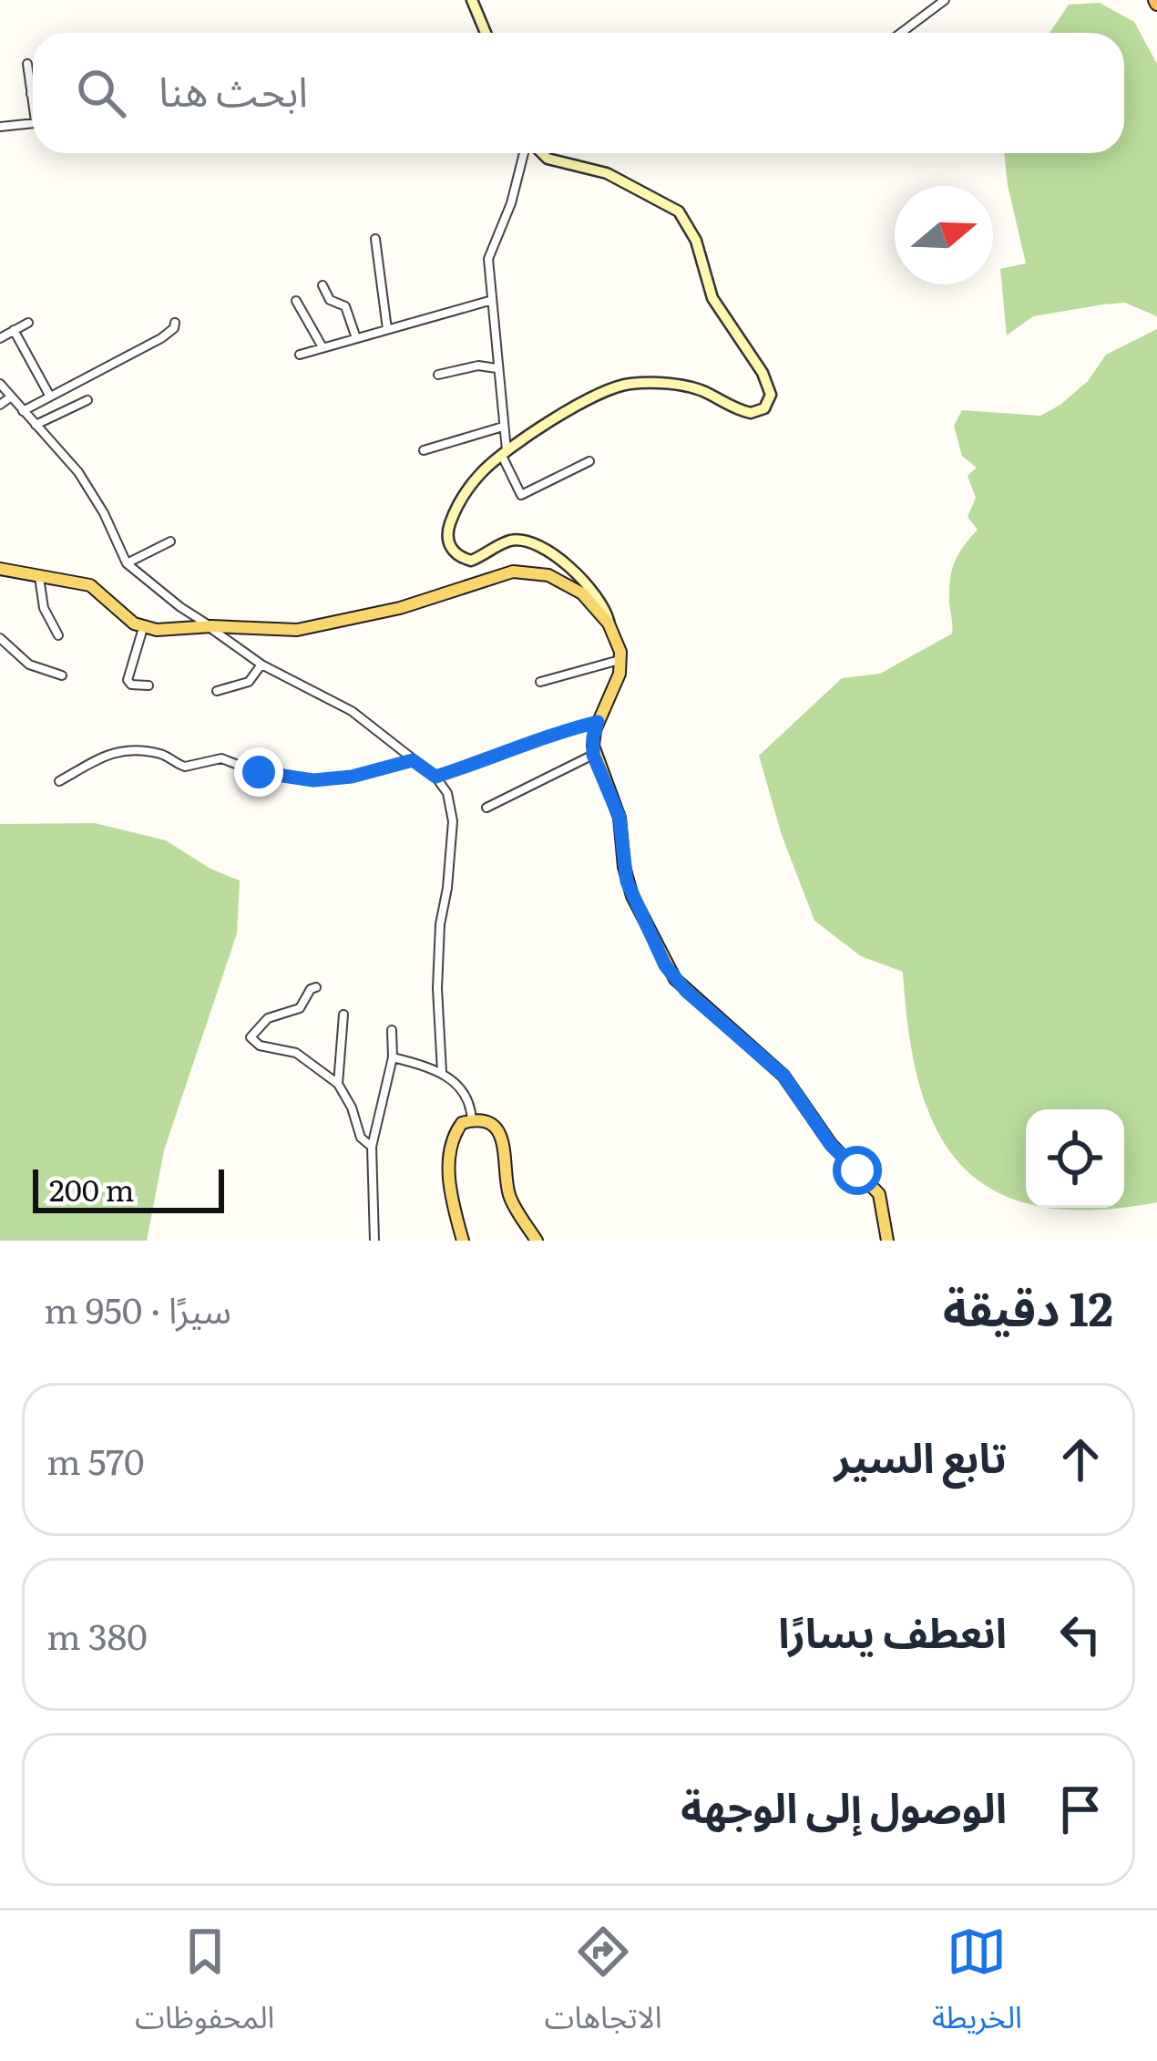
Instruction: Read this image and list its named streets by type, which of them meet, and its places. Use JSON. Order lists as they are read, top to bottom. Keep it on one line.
{"scale_bar":"200 m","north":"right","page":{"search":"ابحث هنا","scale":"200 m","heading":["12 دقيقة","سيرًا · 950 m"],"list":[["تابع السير","570 m"],["انعطف يسارًا","380 m"],"الوصول إلى الوجهة"],"nav":["الخريطة","الاتجاهات","المحفوظات"]}}
